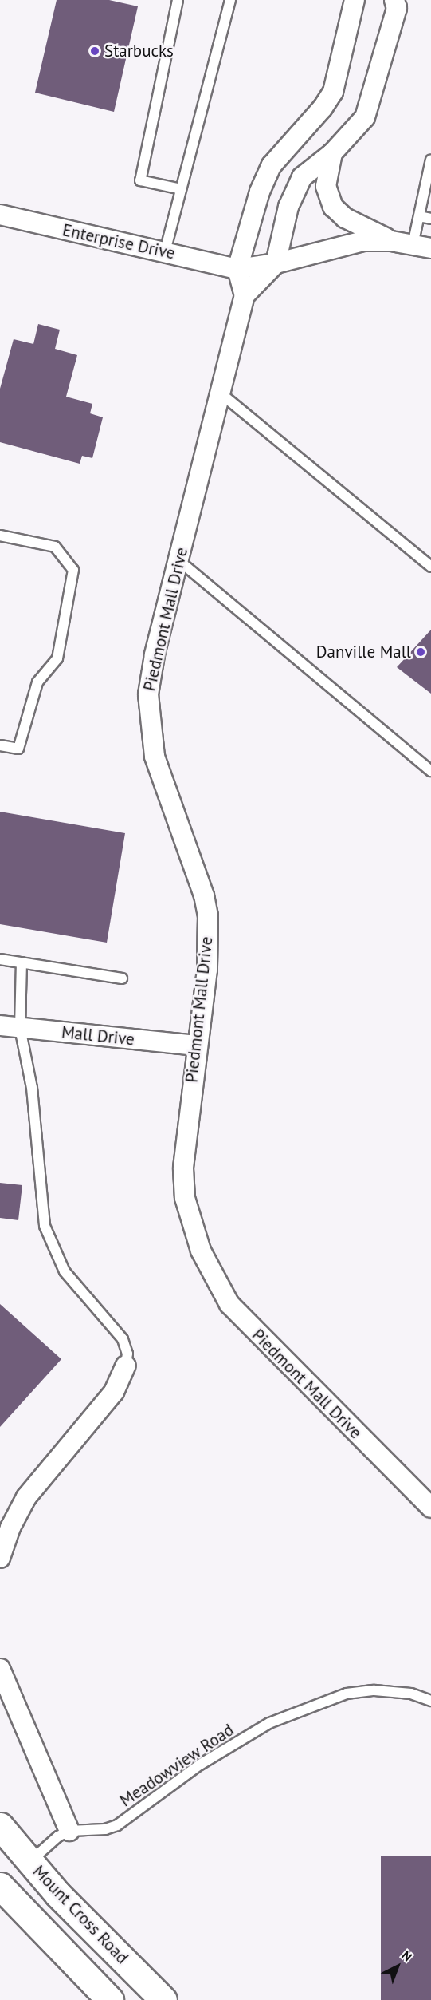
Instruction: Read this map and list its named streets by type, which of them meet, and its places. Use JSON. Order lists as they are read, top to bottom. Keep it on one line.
{"streets":{"main road":["Mount Cross Road"],"street":["Enterprise Drive","Piedmont Mall Drive","Mall Drive"],"lane":["Meadowview Road"]},"crossings":[["Enterprise Drive","Piedmont Mall Drive"],["Piedmont Mall Drive","Mall Drive"]],"places":["Starbucks","Danville Mall"],"north":"top right"}
